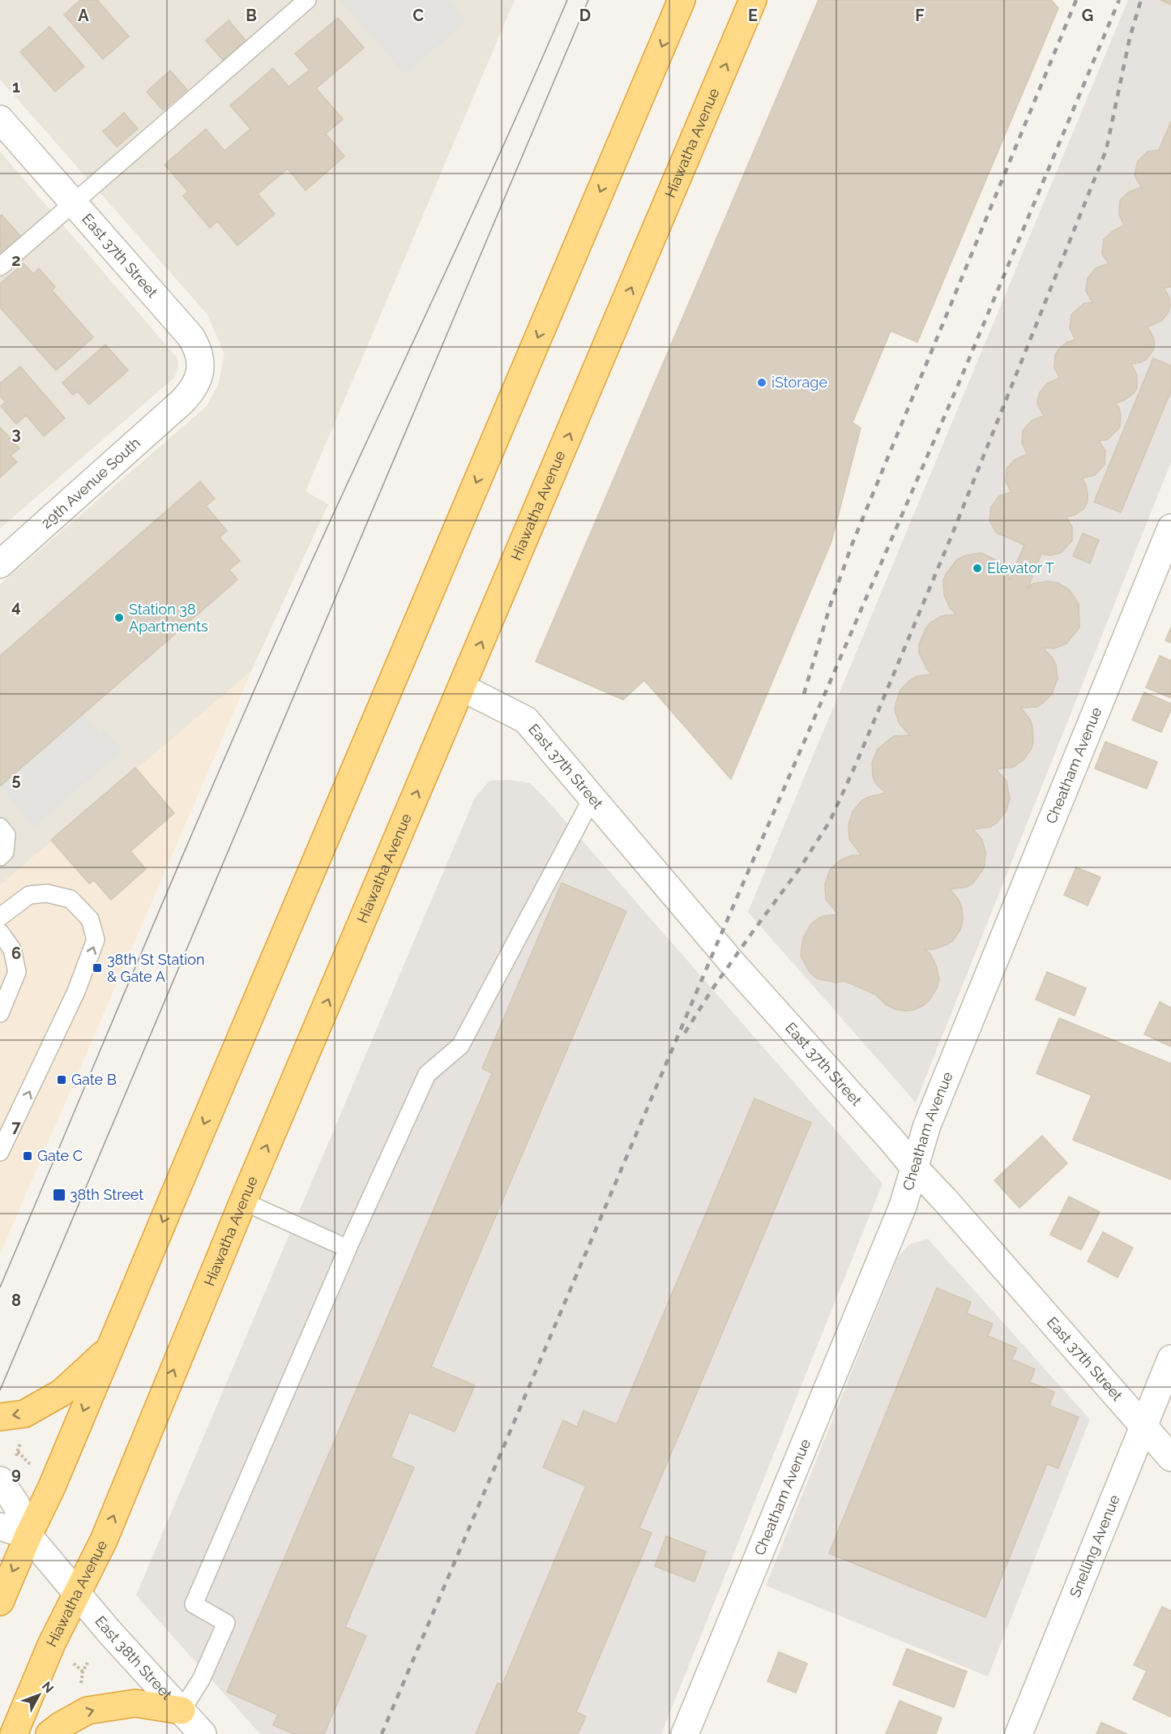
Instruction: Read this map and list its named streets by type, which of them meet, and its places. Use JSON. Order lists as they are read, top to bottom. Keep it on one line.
{"streets":{"highway":["Hiawatha Avenue"],"street":["East 37th Street","29th Avenue South","Cheatham Avenue","Snelling Avenue","East 38th Street"]},"crossings":[["Hiawatha Avenue","East 37th Street"],["Hiawatha Avenue","East 38th Street"],["East 37th Street","29th Avenue South"],["East 37th Street","Cheatham Avenue"],["East 37th Street","Snelling Avenue"]],"places":{"other":["iStorage","Elevator T","Station 38 Apartments"],"transit":["38th St Station & Gate A","Gate B","Gate C","38th Street"]},"north":"top right","grid":{"columns":["A","B","C","D","E","F","G"],"rows":["1","2","3","4","5","6","7","8","9"]}}
